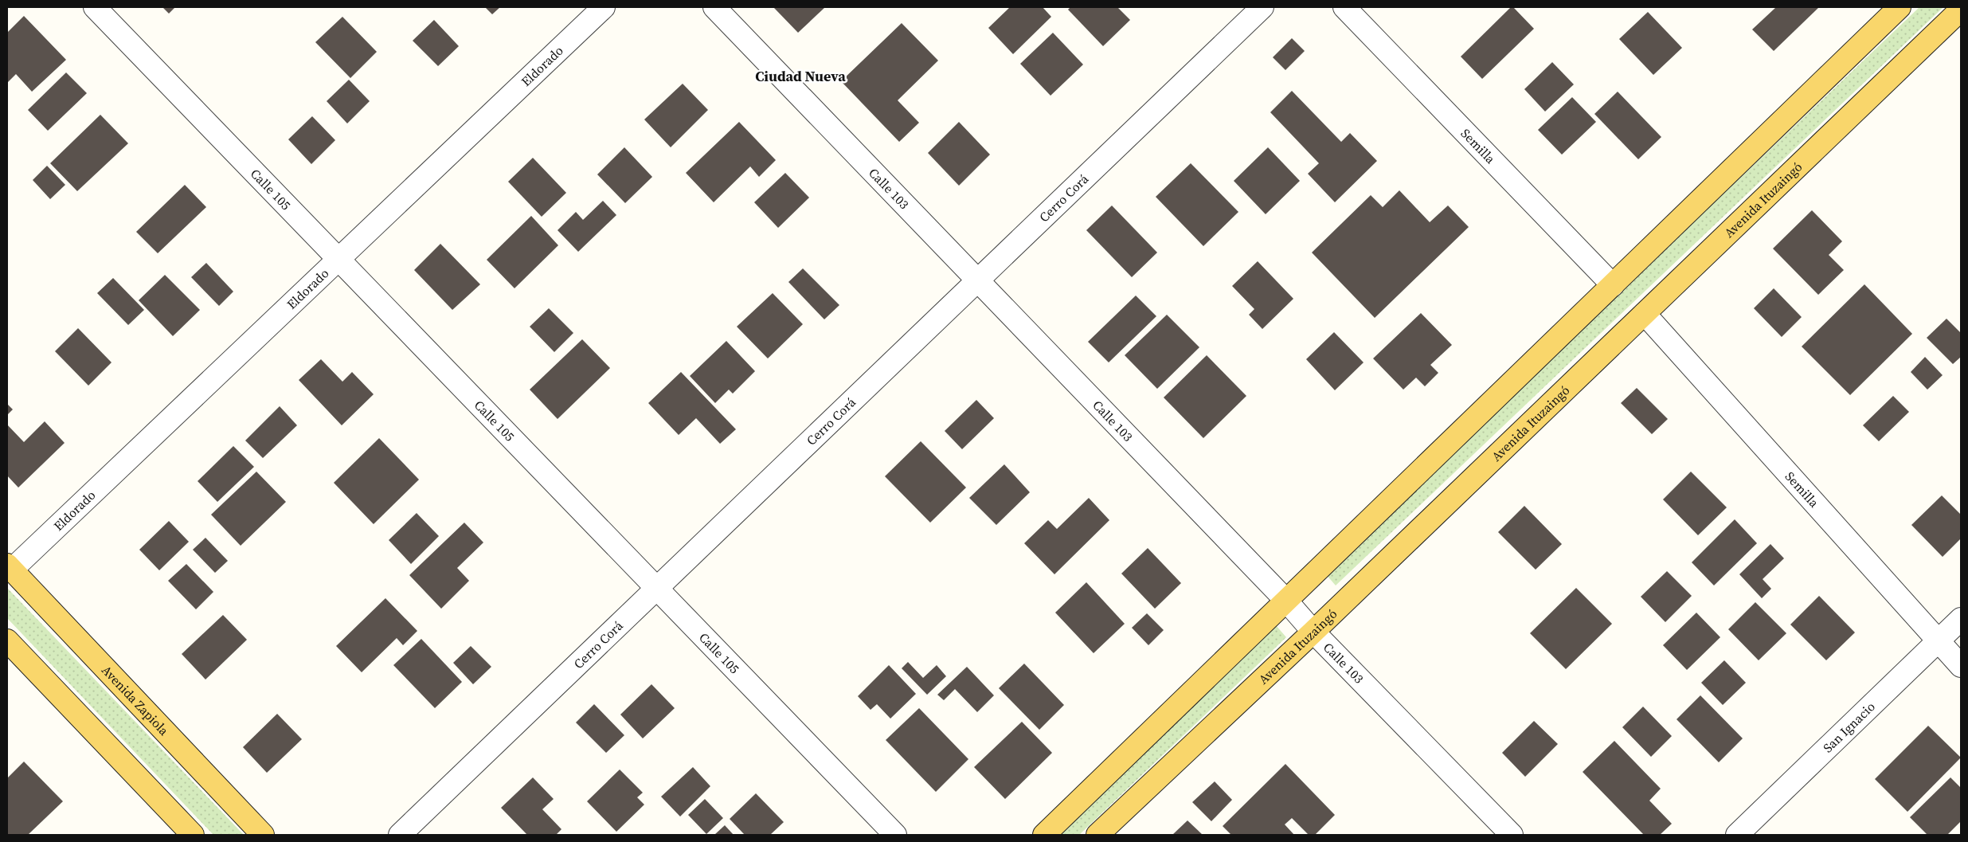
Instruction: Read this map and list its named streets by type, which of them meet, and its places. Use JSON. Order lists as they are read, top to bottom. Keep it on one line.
{"streets":{"main road":["Avenida Ituzaingó","Avenida Zapiola"],"street":["Eldorado","Semilla","Calle 105","Calle 103","Cerro Corá","San Ignacio"]},"crossings":[["Eldorado","Calle 105"],["Eldorado","Avenida Zapiola"],["Semilla","Avenida Ituzaingó"],["Semilla","San Ignacio"],["Calle 105","Cerro Corá"],["Calle 103","Cerro Corá"],["Calle 103","Avenida Ituzaingó"]],"districts":["Ciudad Nueva"]}
